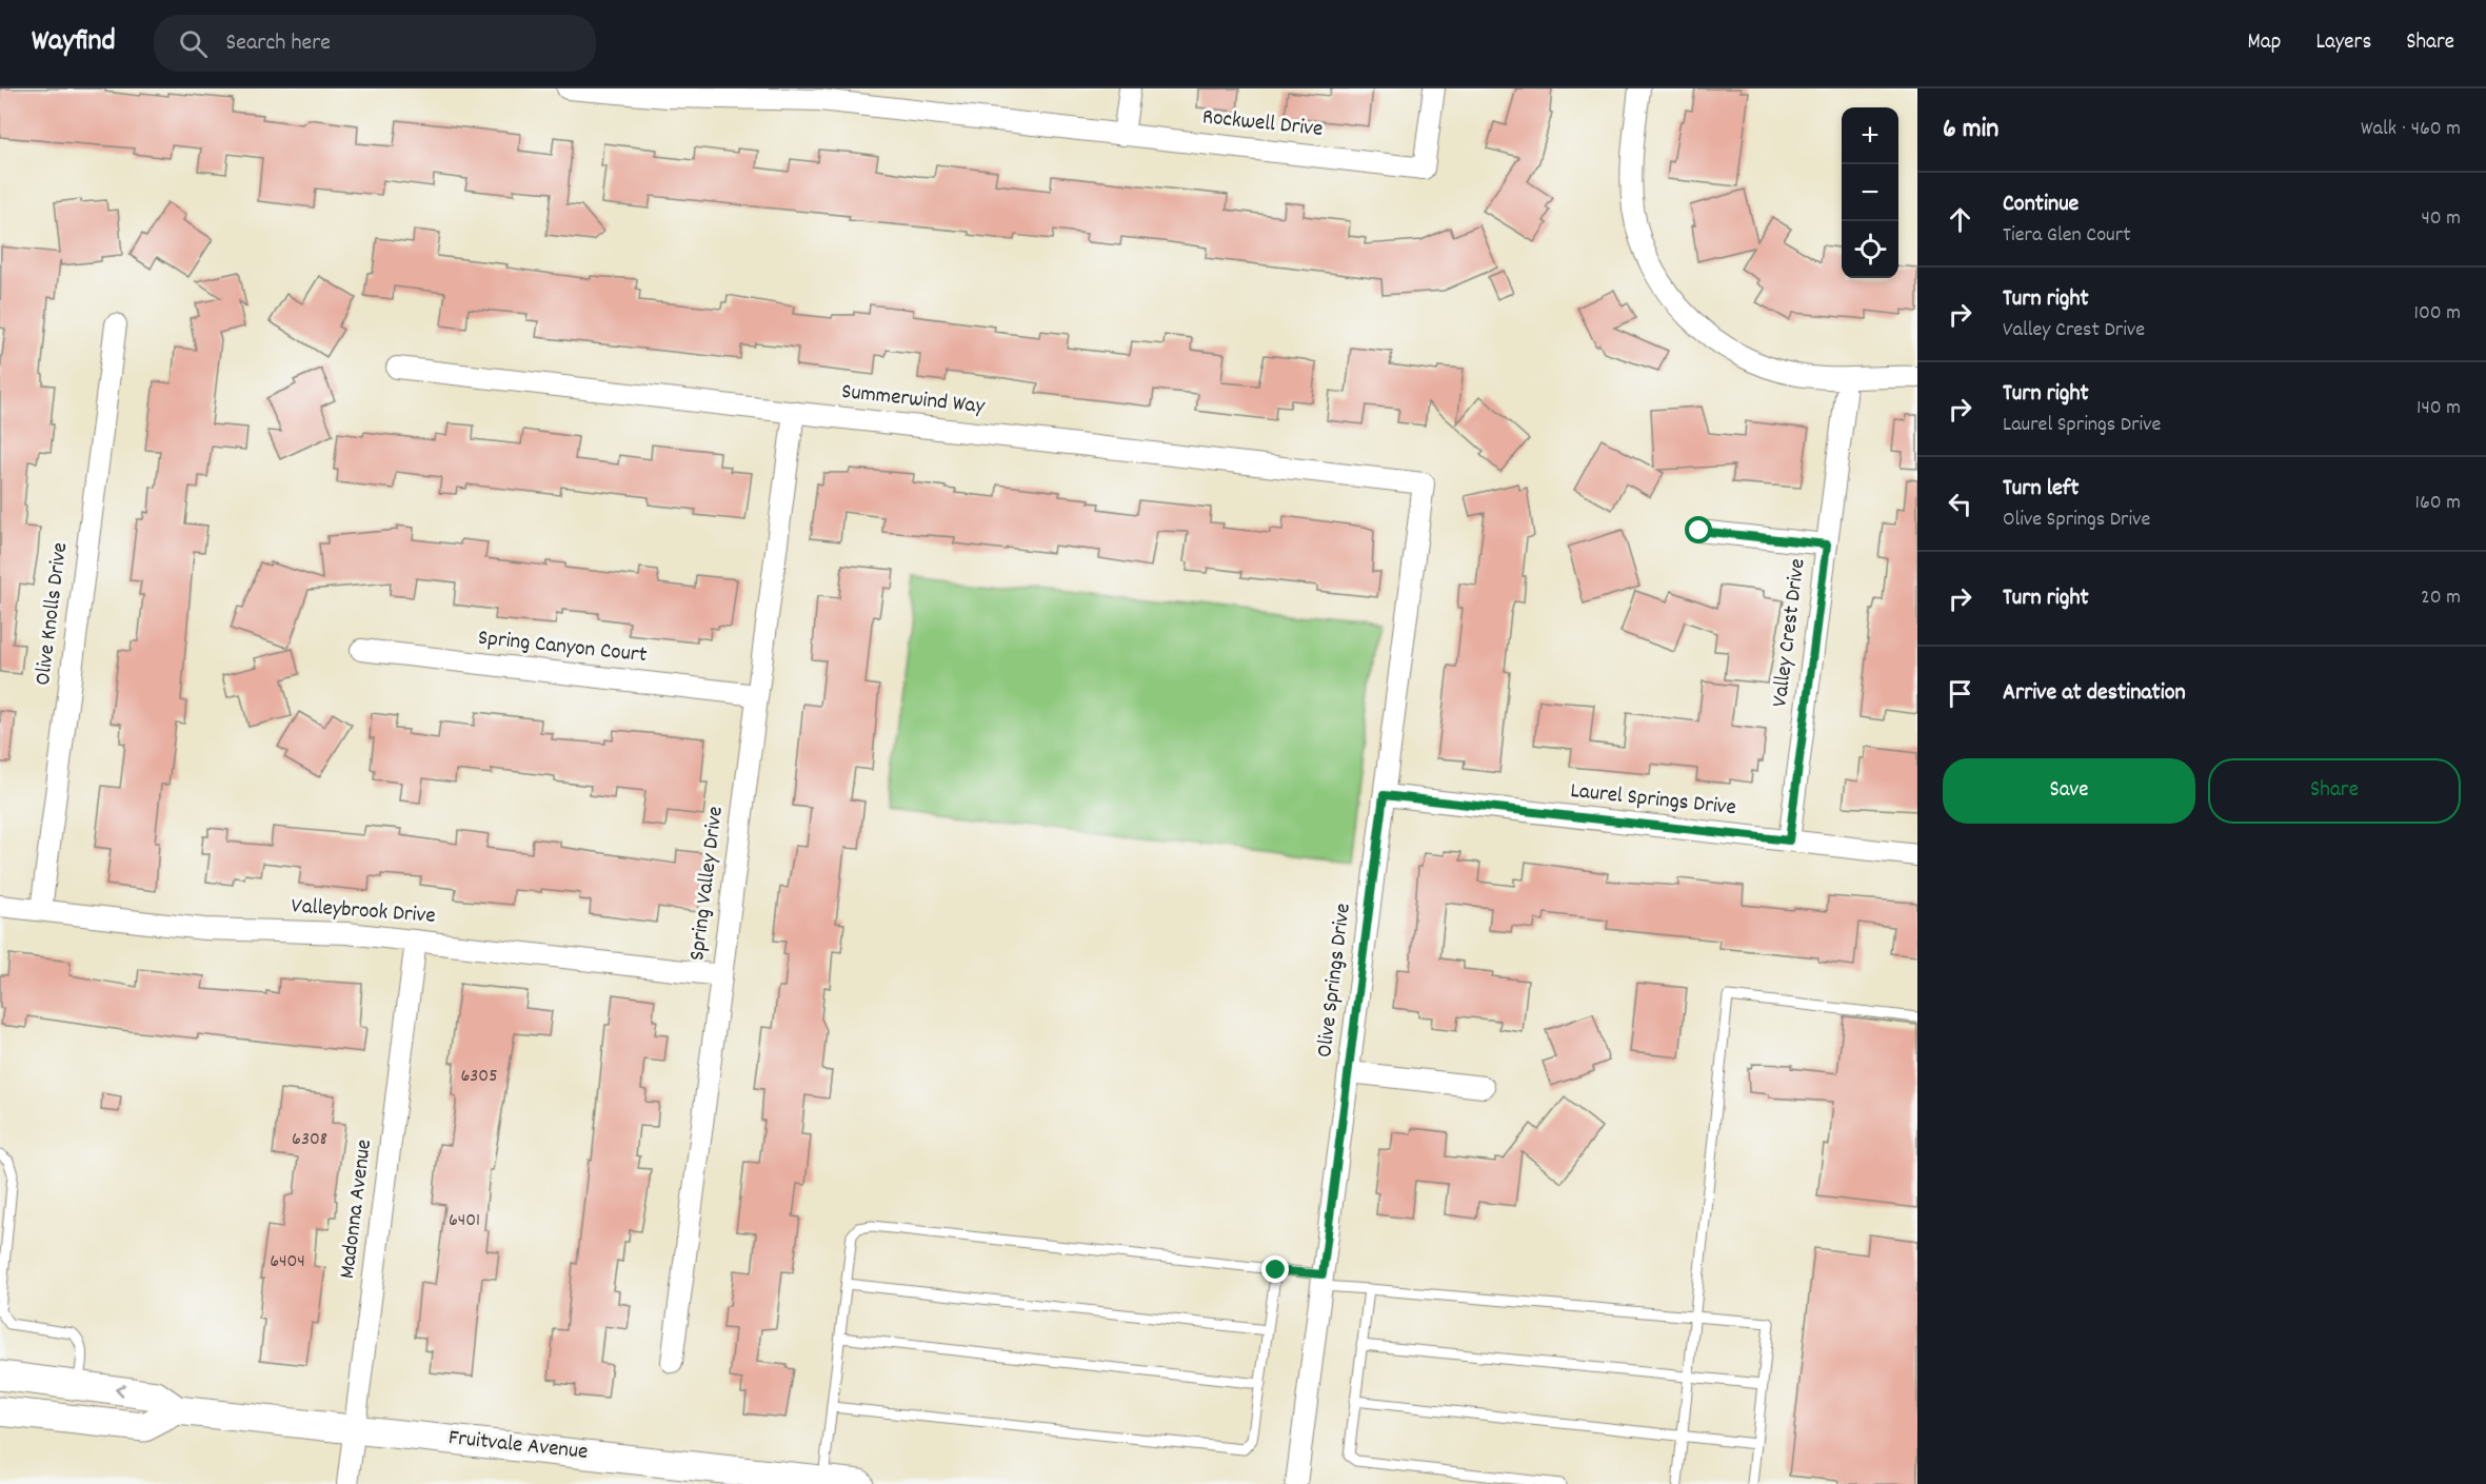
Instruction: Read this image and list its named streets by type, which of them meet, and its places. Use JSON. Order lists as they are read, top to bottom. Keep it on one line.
{"streets":{"main road":["Fruitvale Avenue"],"street":["Rockwell Drive","Summerwind Way","Olive Knolls Drive","Valley Crest Drive","Spring Canyon Court","Laurel Springs Drive","Spring Valley Drive","Valleybrook Drive","Olive Springs Drive","Madonna Avenue"]},"crossings":[["Summerwind Way","Spring Valley Drive"],["Summerwind Way","Olive Springs Drive"],["Olive Knolls Drive","Valleybrook Drive"],["Valley Crest Drive","Laurel Springs Drive"],["Spring Canyon Court","Spring Valley Drive"],["Laurel Springs Drive","Olive Springs Drive"],["Spring Valley Drive","Valleybrook Drive"],["Valleybrook Drive","Madonna Avenue"],["Madonna Avenue","Fruitvale Avenue"]],"house_numbers":["6305","6308","6401","6404"],"page":{"header":"Wayfind","search":"Search here","nav":["Map","Layers","Share"],"heading":["6 min","Walk · 460 m"],"map_buttons":["+","−"],"list":[["Continue","Tiera Glen Court","40 m"],["Turn right","Valley Crest Drive","100 m"],["Turn right","Laurel Springs Drive","140 m"],["Turn left","Olive Springs Drive","160 m"],["Turn right","20 m"],"Arrive at destination"],"buttons":["Save","Share"]}}
